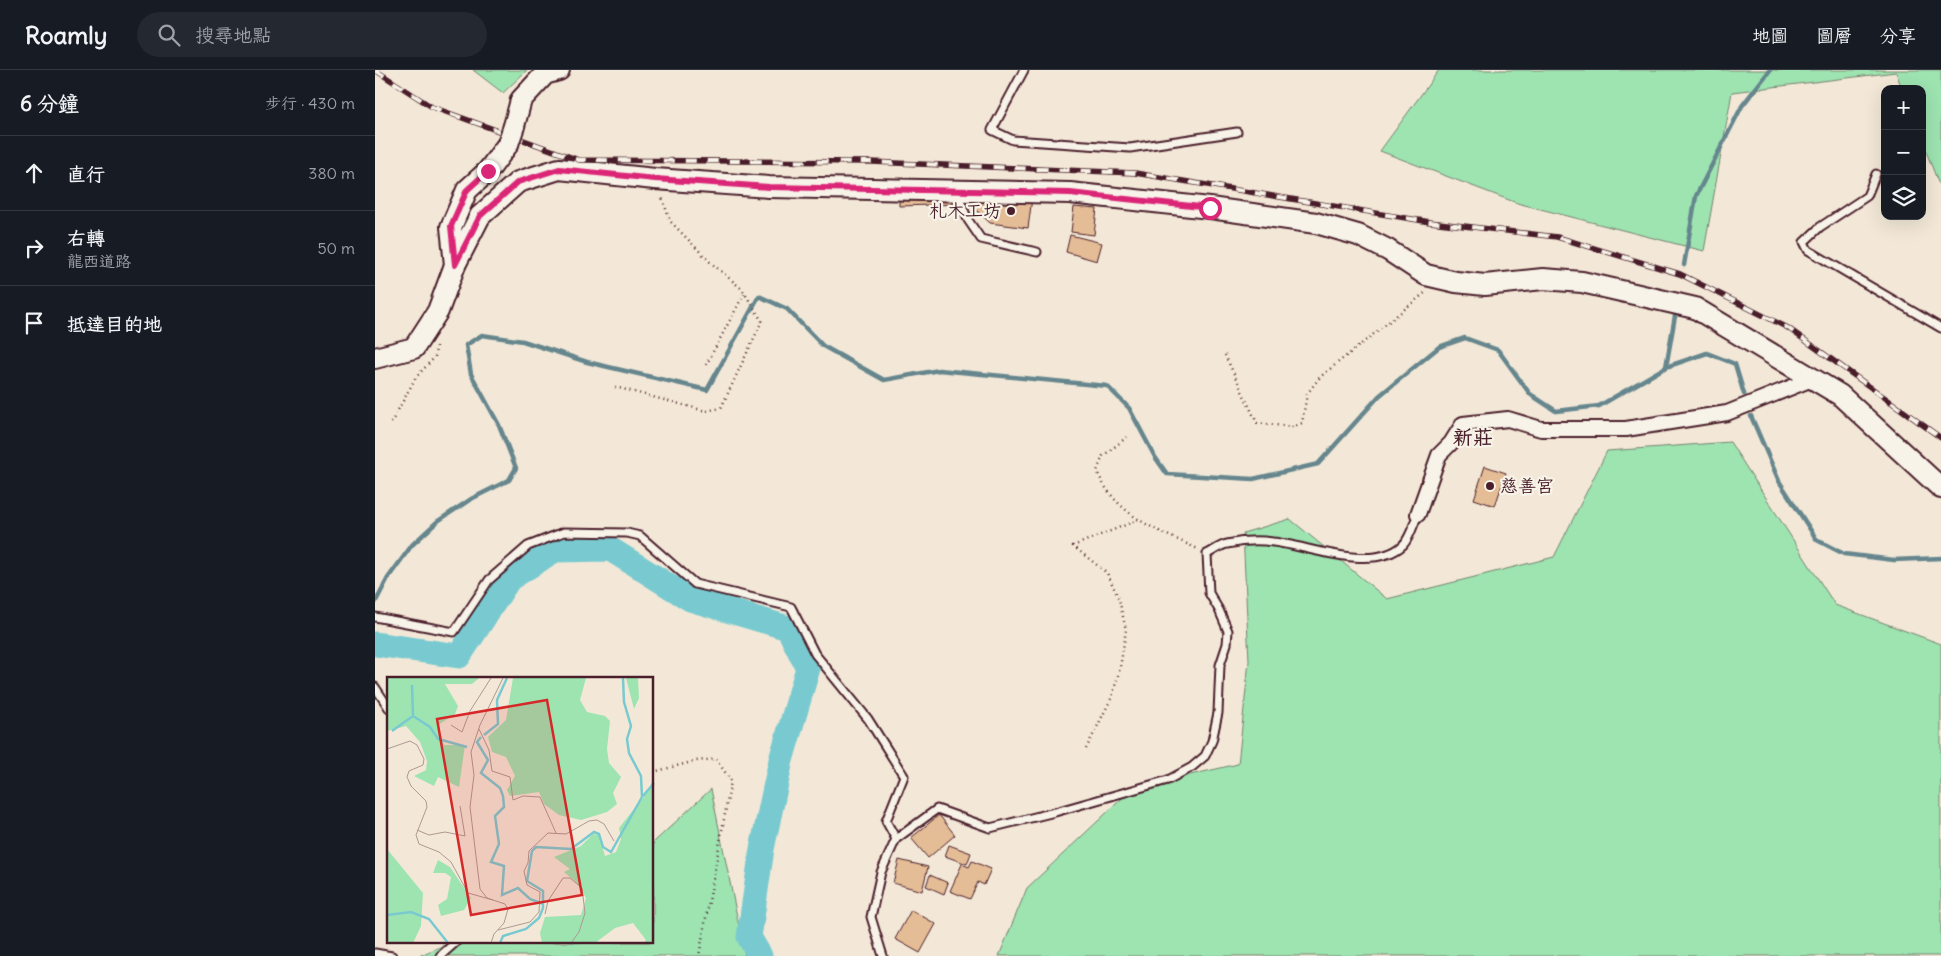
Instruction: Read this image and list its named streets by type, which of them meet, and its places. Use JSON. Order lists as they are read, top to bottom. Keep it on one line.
{"districts":["新莊"],"places":["札木工坊","慈善宮"],"page":{"header":"Roamly","search":"搜尋地點","nav":["地圖","圖層","分享"],"heading":["6 分鐘","步行 · 430 m"],"map_buttons":["+","−"],"list":[["直行","380 m"],["右轉","龍西道路","50 m"],"抵達目的地"]}}
